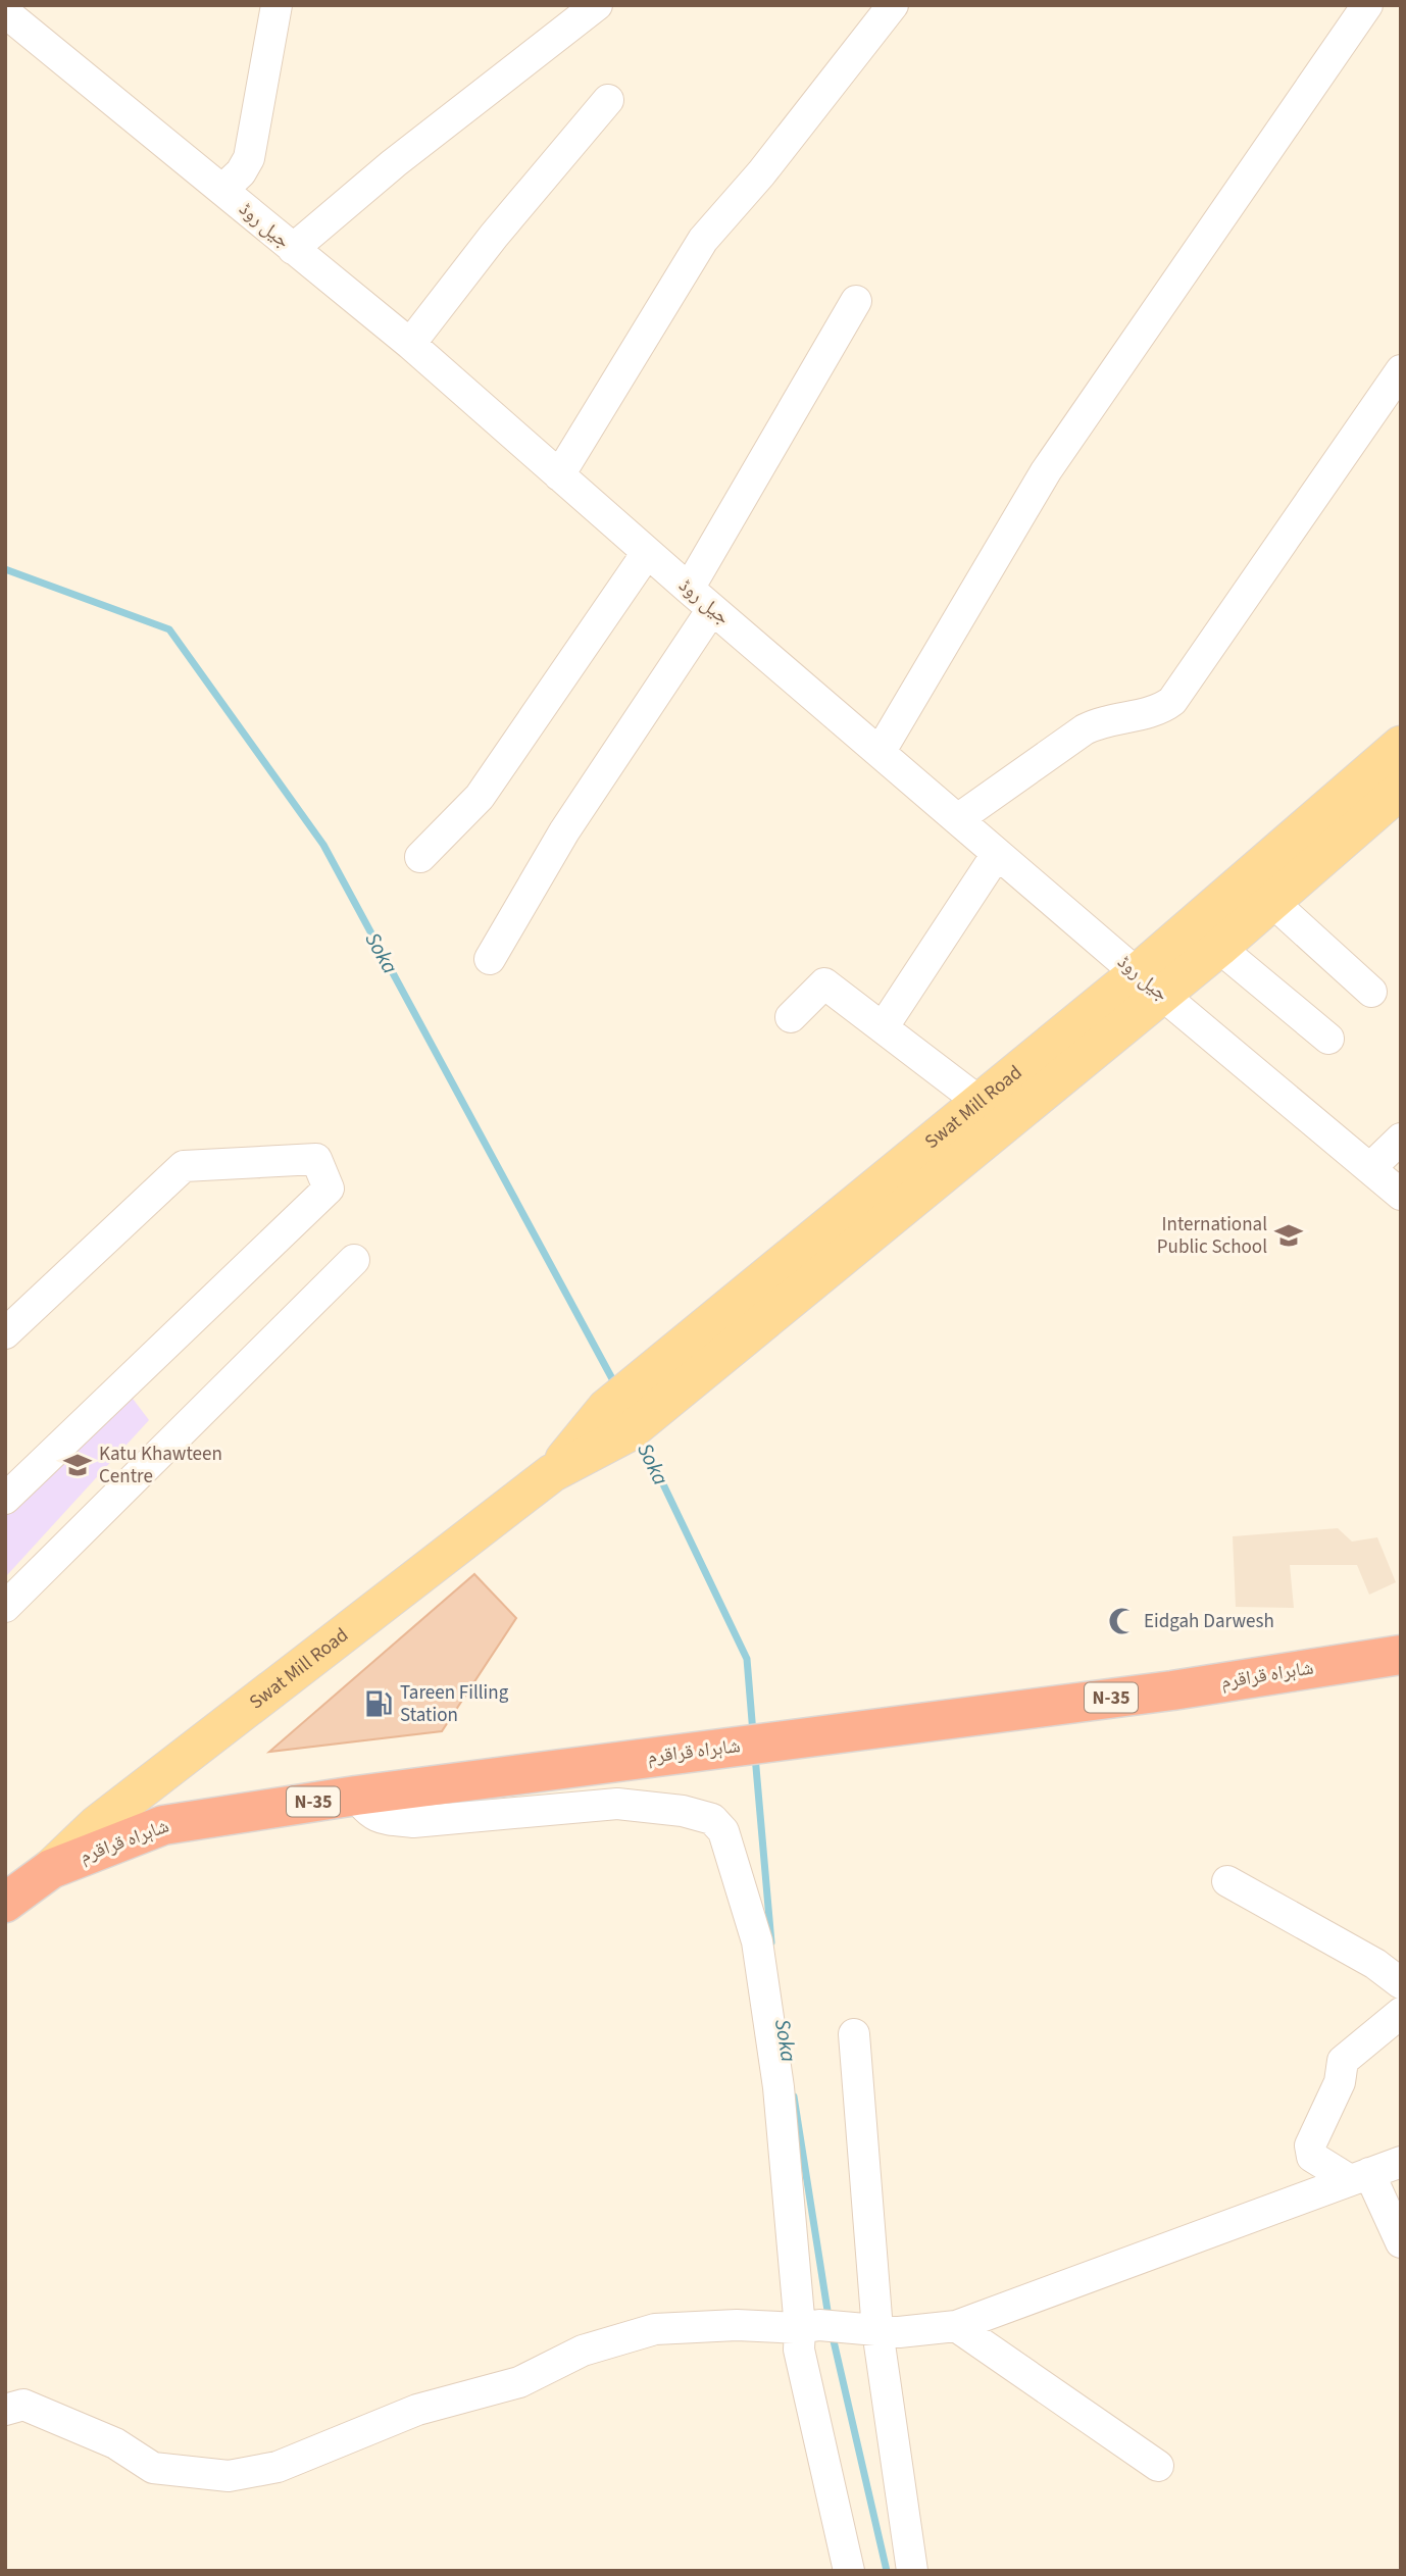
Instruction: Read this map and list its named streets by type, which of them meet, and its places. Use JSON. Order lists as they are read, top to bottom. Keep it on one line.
{"streets":{"highway":["شاہراہ قراقرم","N-35"],"main road":["Swat Mill Road"],"street":["جیل روڈ"]},"crossings":[["جیل روڈ","Swat Mill Road"],["Swat Mill Road","شاہراہ قراقرم"]],"water":["Soka"],"places":{"school or university":["International Public School","Katu Khawteen Centre"],"mosque":["Eidgah Darwesh"],"fuel station":["Tareen Filling Station"]}}
